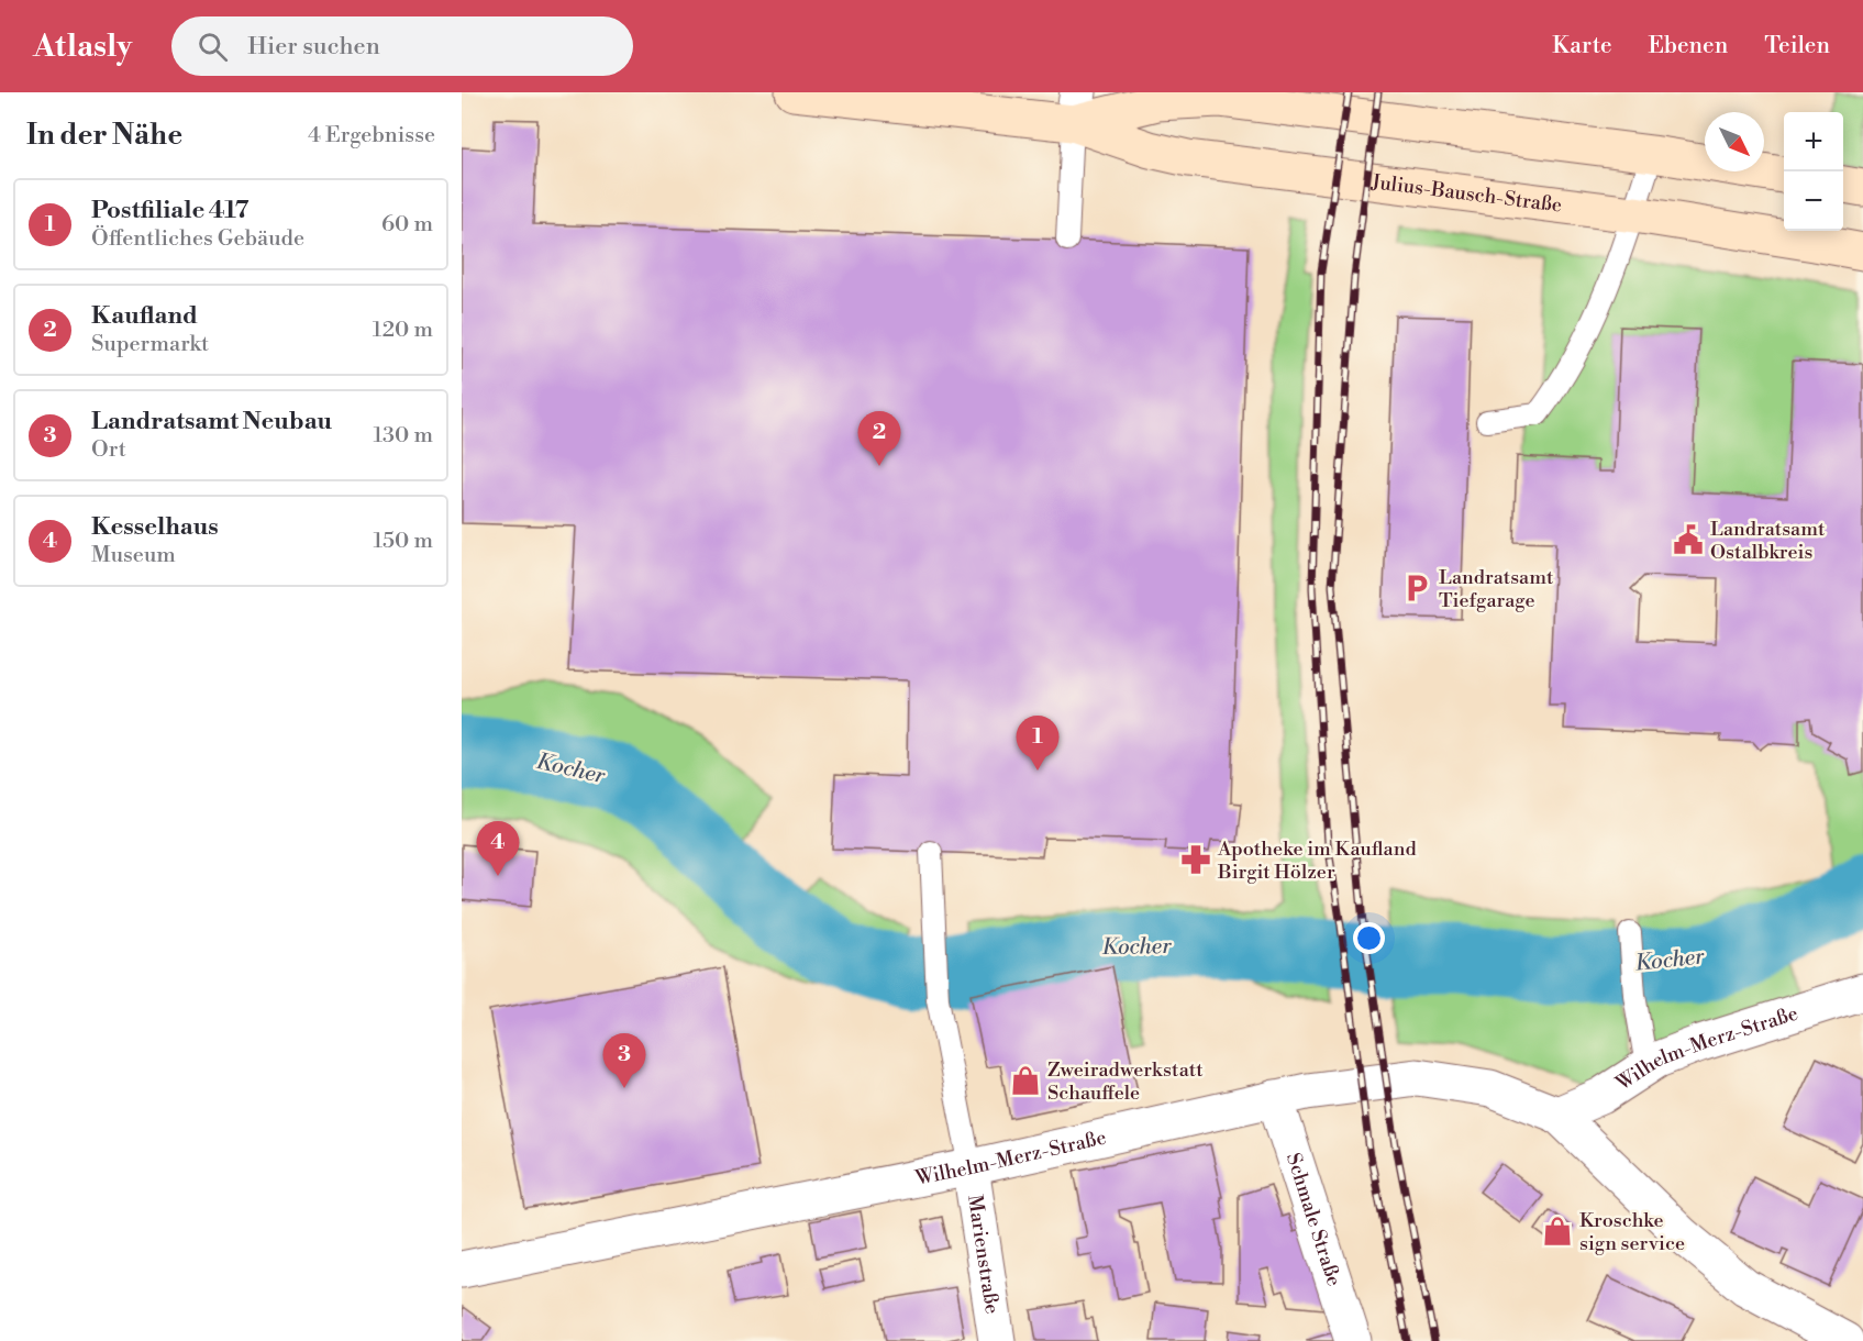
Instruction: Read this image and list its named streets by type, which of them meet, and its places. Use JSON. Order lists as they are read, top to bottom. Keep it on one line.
{"streets":{"main road":["Julius-Bausch-Straße"],"street":["Wilhelm-Merz-Straße","Schmale Straße","Marienstraße"]},"crossings":[["Wilhelm-Merz-Straße","Schmale Straße"],["Wilhelm-Merz-Straße","Marienstraße"]],"water":["Kocher"],"places":{"public building":["Landratsamt Ostalbkreis"],"parking":["Landratsamt Tiefgarage"],"pharmacy":["Apotheke im Kaufland Birgit Hölzer"],"shop":["Zweiradwerkstatt Schauffele","Kroschke sign service"]},"north":"bottom right","page":{"header":"Atlasly","search":"Hier suchen","nav":["Karte","Ebenen","Teilen"],"heading":["In der Nähe","4 Ergebnisse"],"map_buttons":["+","−"],"list":[{"mark":"1","name":"Postfiliale 417","note":"Öffentliches Gebäude","value":"60 m"},{"mark":"2","name":"Kaufland","note":"Supermarkt","value":"120 m"},{"mark":"3","name":"Landratsamt Neubau","note":"Ort","value":"130 m"},{"mark":"4","name":"Kesselhaus","note":"Museum","value":"150 m"}],"pins":["2","1","4","3"]}}
